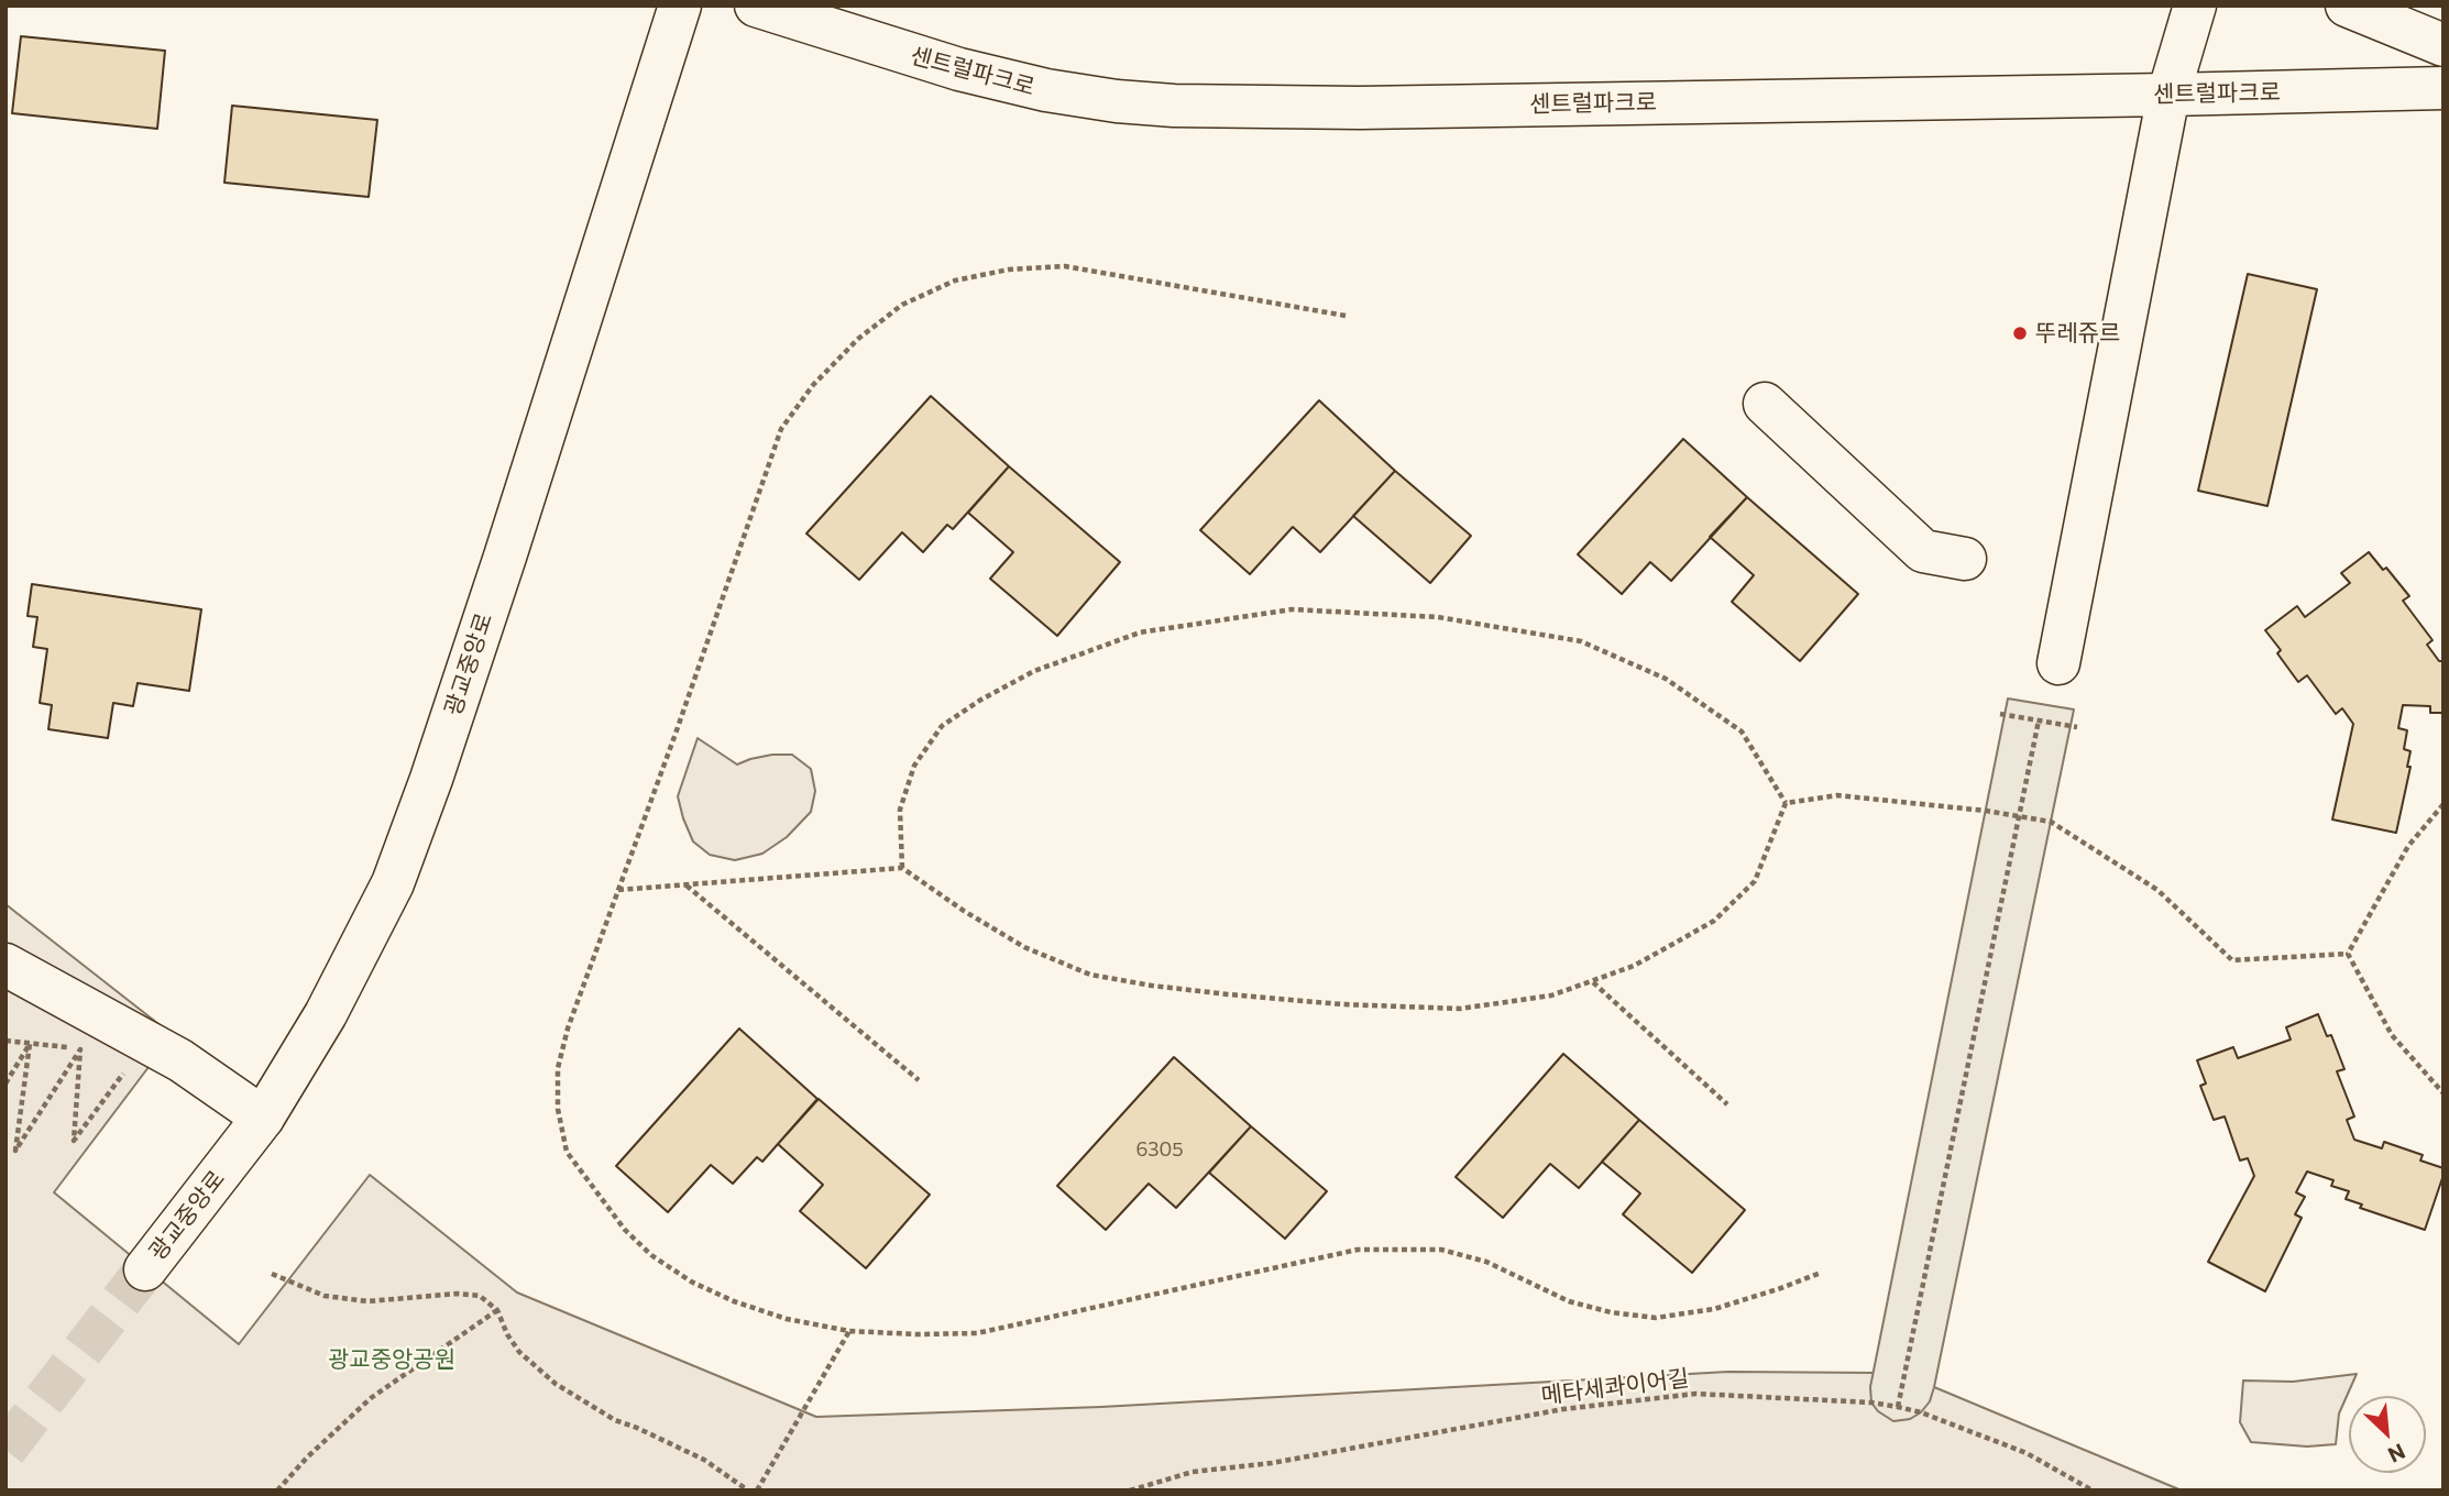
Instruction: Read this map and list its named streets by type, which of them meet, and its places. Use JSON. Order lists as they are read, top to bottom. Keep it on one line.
{"streets":{"street":["센트럴파크로","광교중앙로"],"path":["메타세콰이어길"]},"parks":["광교중앙공원"],"places":["뚜레쥬르"],"house_numbers":["6305"],"north":"bottom right"}
